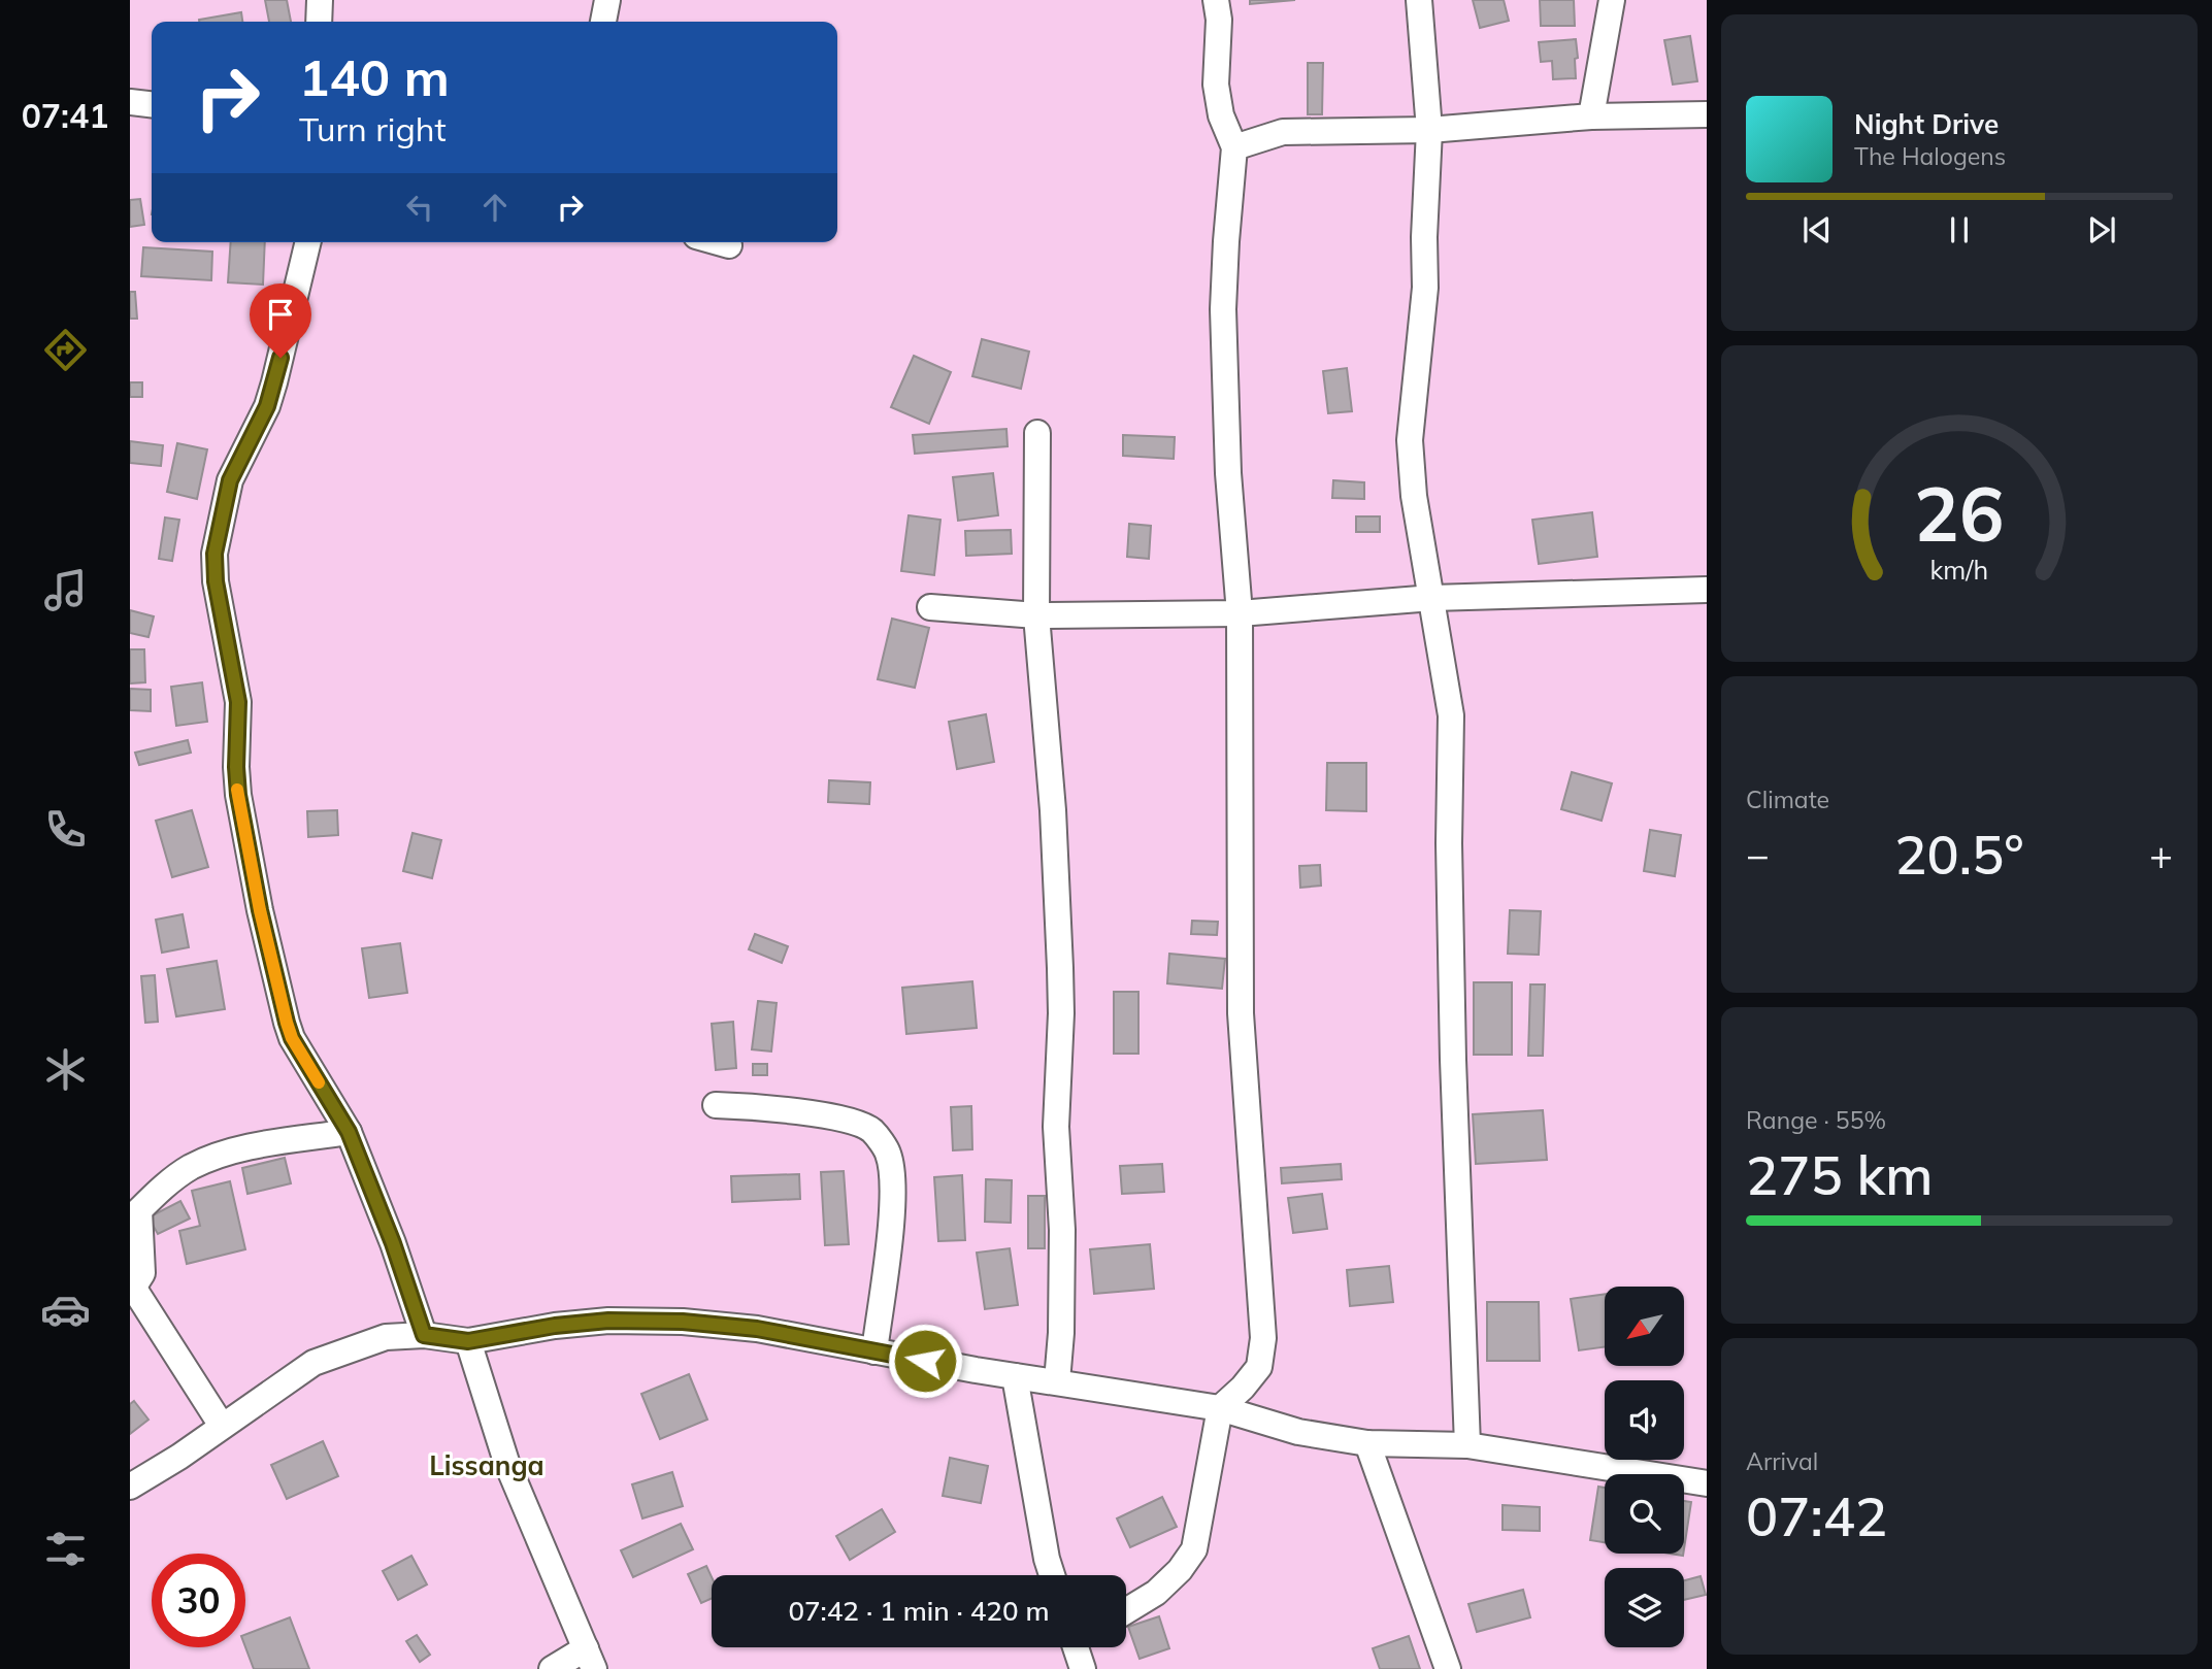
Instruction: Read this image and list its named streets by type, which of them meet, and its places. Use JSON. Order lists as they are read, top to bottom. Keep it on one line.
{"districts":["Lissanga"],"north":"bottom left","page":{"tabs":"07:41","turn":["140 m","Turn right"],"song":["Night Drive","The Halogens"],"tile":["Climate",["Range · 55%","275 km"],["Arrival","07:42"]],"heat":["−","20.5°","+"],"limit":"30","trip":"07:42 · 1 min · 420 m","gauge":["26","km/h"]}}
